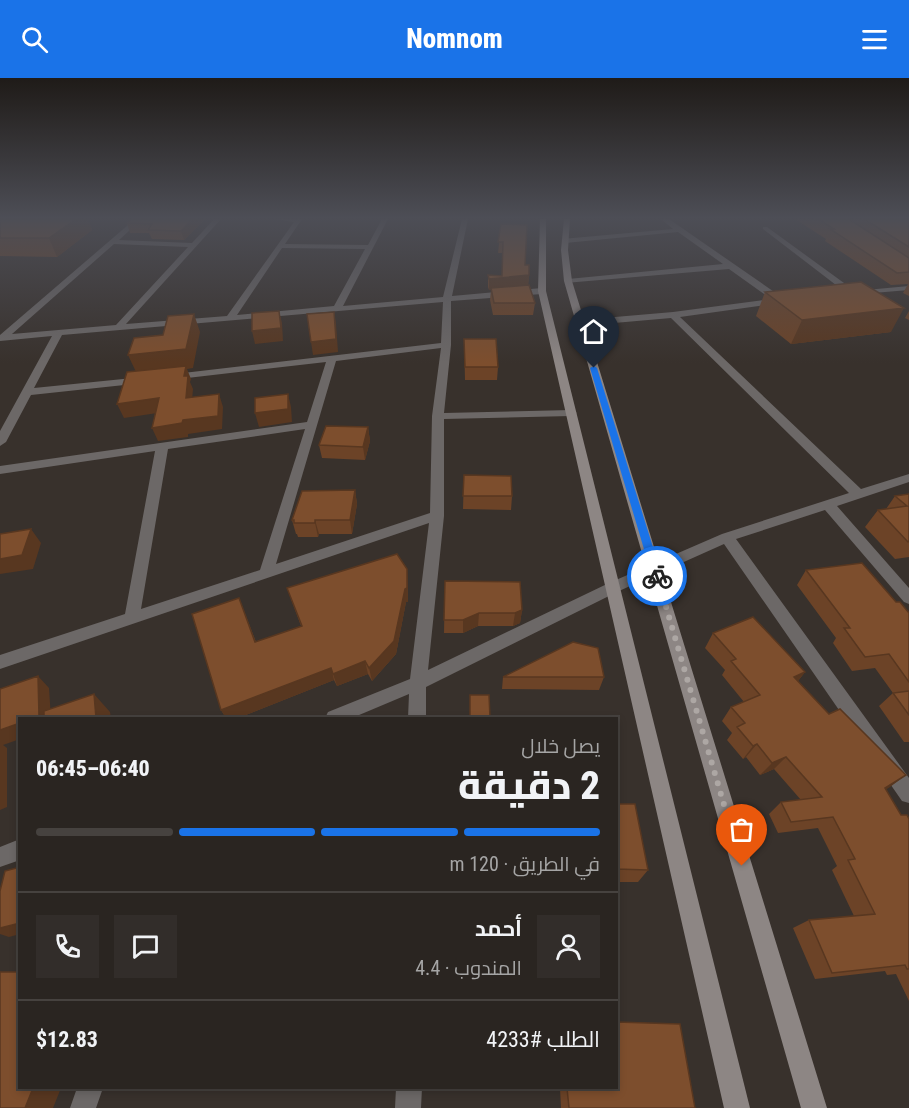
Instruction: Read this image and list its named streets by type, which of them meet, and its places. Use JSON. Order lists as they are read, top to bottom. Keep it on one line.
{"page":{"header":"Nomnom","heading":["2 دقيقة","يصل خلال","06:40–06:45"],"panel":["أحمد","المندوب · 4.4","الطلب #4233","$12.83"],"bar":"في الطريق · 120 m"}}
